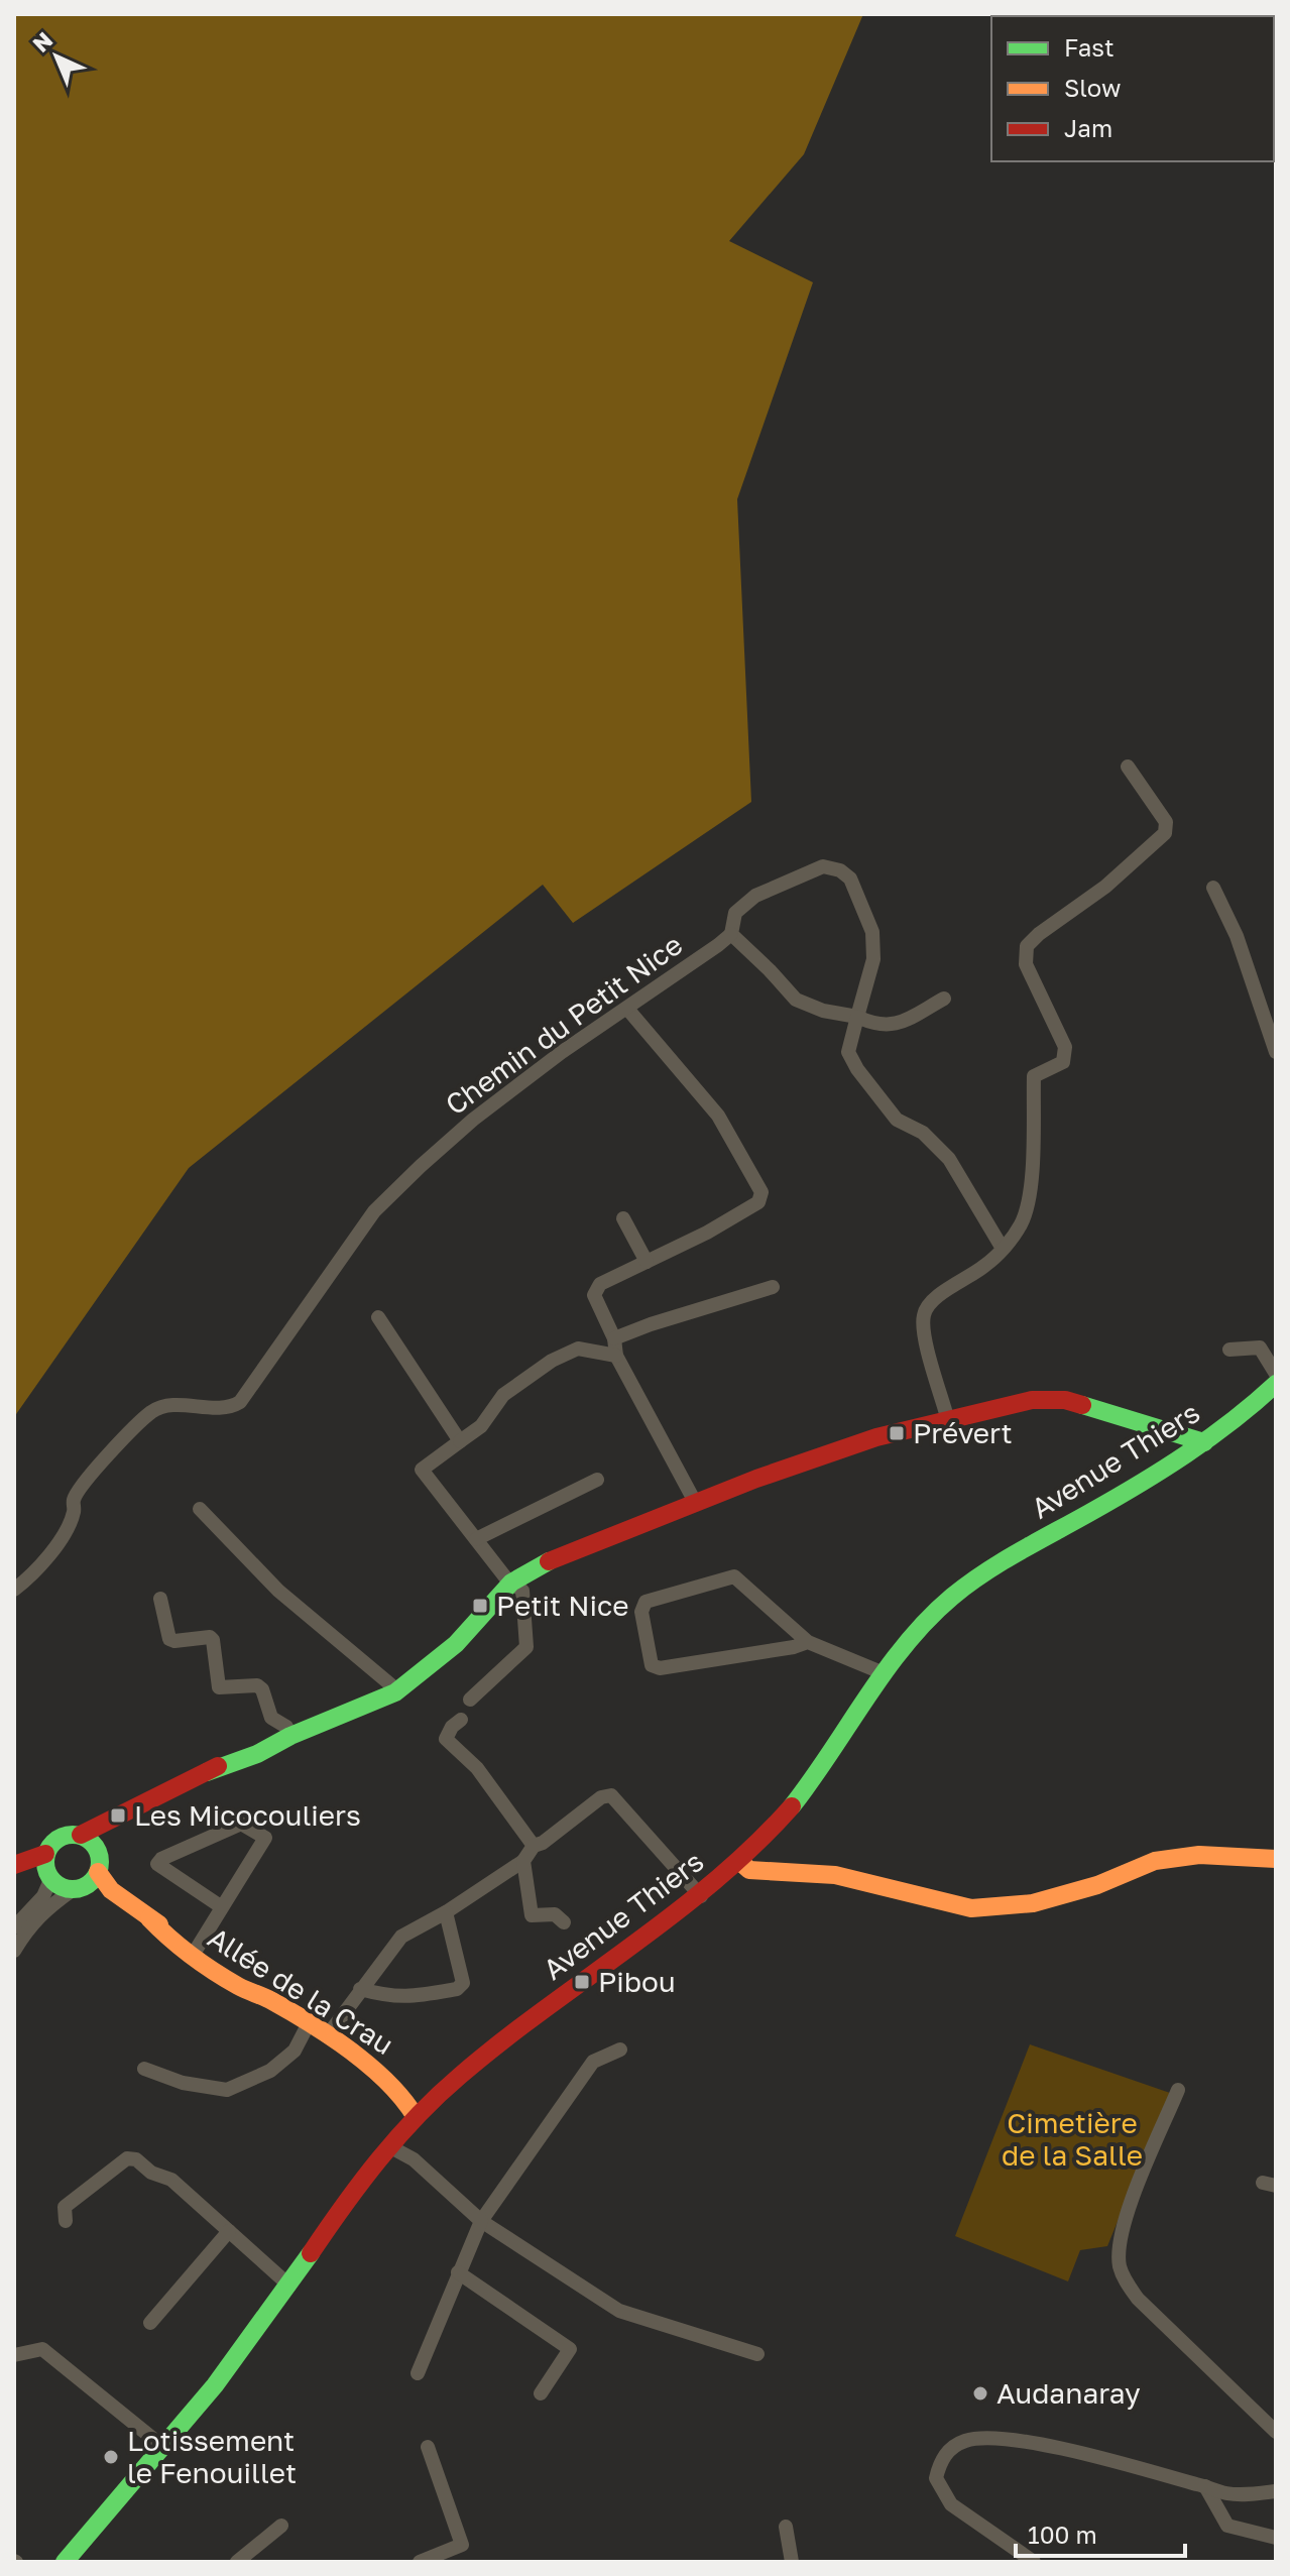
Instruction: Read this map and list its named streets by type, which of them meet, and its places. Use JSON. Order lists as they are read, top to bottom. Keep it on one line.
{"streets":{"street":["Chemin du Petit Nice","Avenue Thiers","Allée de la Crau"]},"crossings":[["Avenue Thiers","Allée de la Crau"]],"parks":["Cimetière de la Salle"],"places":{"transit":["Prévert","Petit Nice","Les Micocouliers","Pibou"],"other":["Audanaray","Lotissement le Fenouillet"]},"legend":["Fast","Slow","Jam"],"scale_bar":"100 m","north":"top left"}
